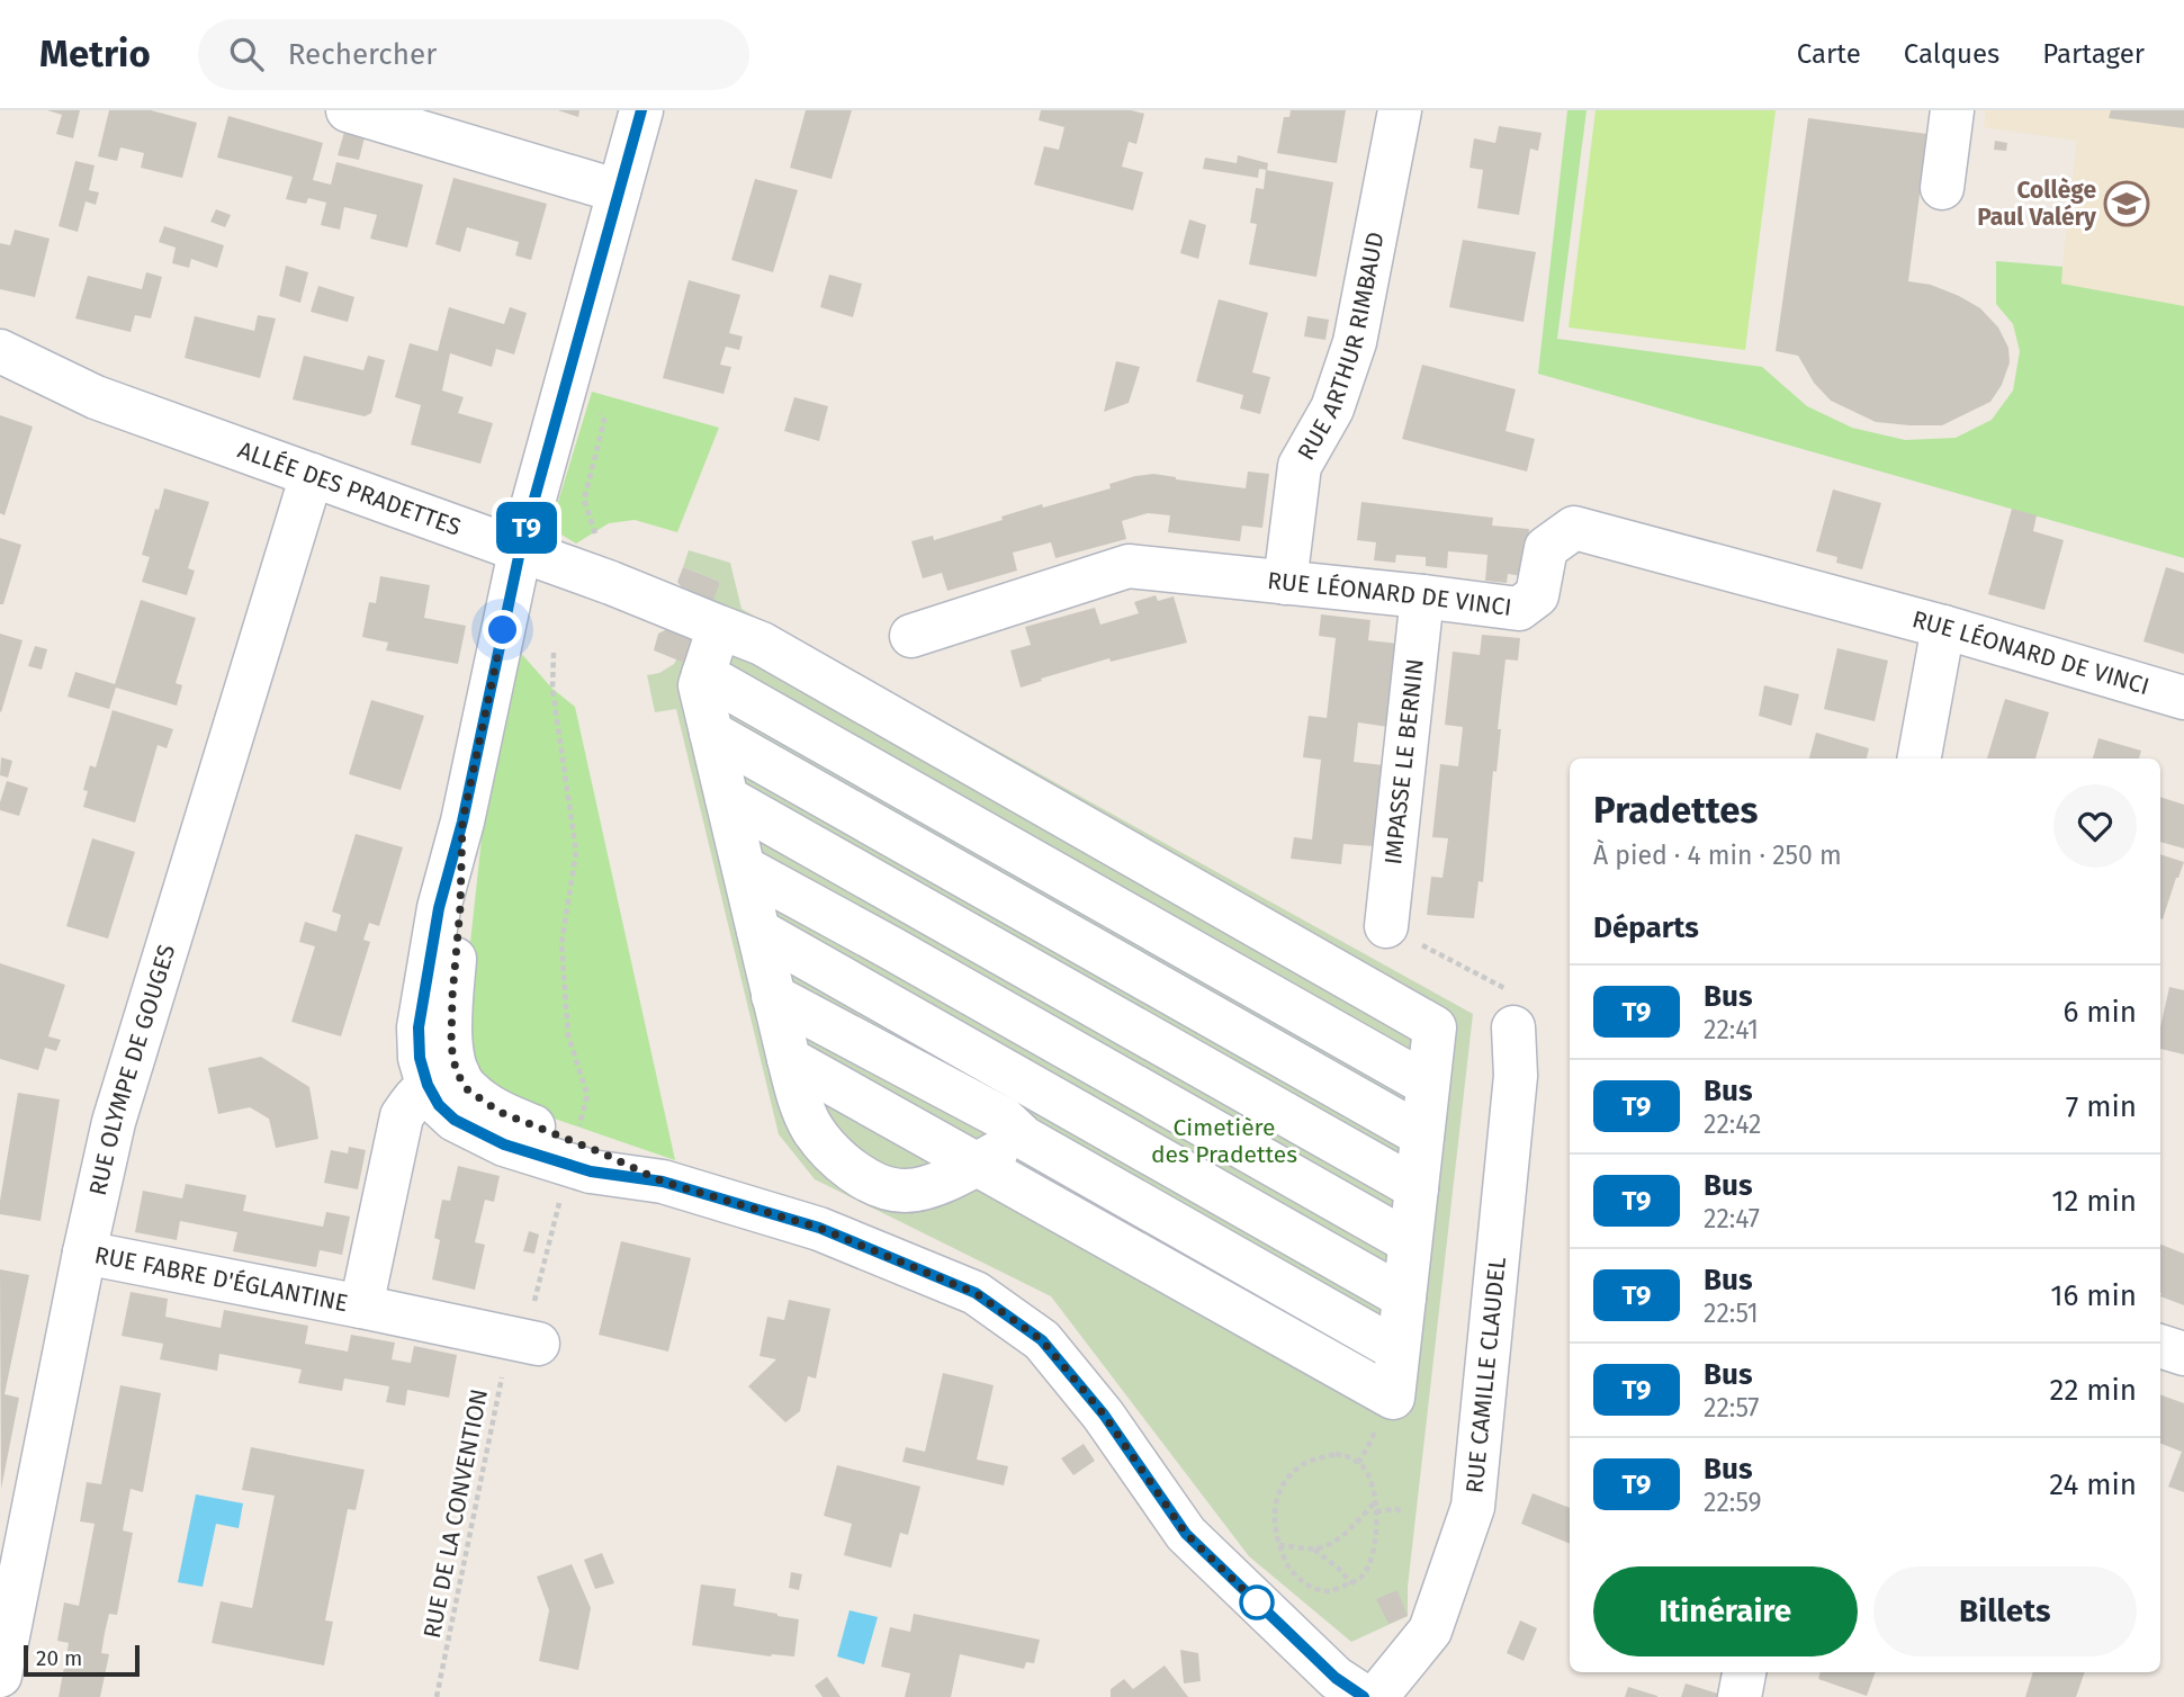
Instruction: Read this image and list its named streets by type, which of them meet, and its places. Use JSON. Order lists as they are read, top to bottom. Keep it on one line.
{"streets":{"street":["RUE ARTHUR RIMBAUD","ALLÉE DES PRADETTES","RUE LÉONARD DE VINCI","IMPASSE LE BERNIN","RUE OLYMPE DE GOUGES","RUE FABRE D'ÉGLANTINE","RUE CAMILLE CLAUDEL"],"path":["RUE DE LA CONVENTION"]},"crossings":[["RUE ARTHUR RIMBAUD","RUE LÉONARD DE VINCI"],["ALLÉE DES PRADETTES","RUE OLYMPE DE GOUGES"],["RUE LÉONARD DE VINCI","IMPASSE LE BERNIN"],["RUE OLYMPE DE GOUGES","RUE FABRE D'ÉGLANTINE"],["RUE FABRE D'ÉGLANTINE","RUE DE LA CONVENTION"]],"parks":["Cimetière des Pradettes"],"places":{"school or university":["Collège Paul Valéry"]},"lines":["bus line T9"],"scale_bar":"20 m","page":{"header":"Metrio","search":"Rechercher","nav":["Carte","Calques","Partager"],"on_map":"T9","heading":[["Pradettes","À pied · 4 min · 250 m"],"Départs"],"list":[{"mark":"T9","name":"Bus","note":"22:41","value":"6 min"},{"mark":"T9","name":"Bus","note":"22:42","value":"7 min"},{"mark":"T9","name":"Bus","note":"22:47","value":"12 min"},{"mark":"T9","name":"Bus","note":"22:51","value":"16 min"},{"mark":"T9","name":"Bus","note":"22:57","value":"22 min"},{"mark":"T9","name":"Bus","note":"22:59","value":"24 min"}],"buttons":["Itinéraire","Billets"],"scale":"20 m"}}
